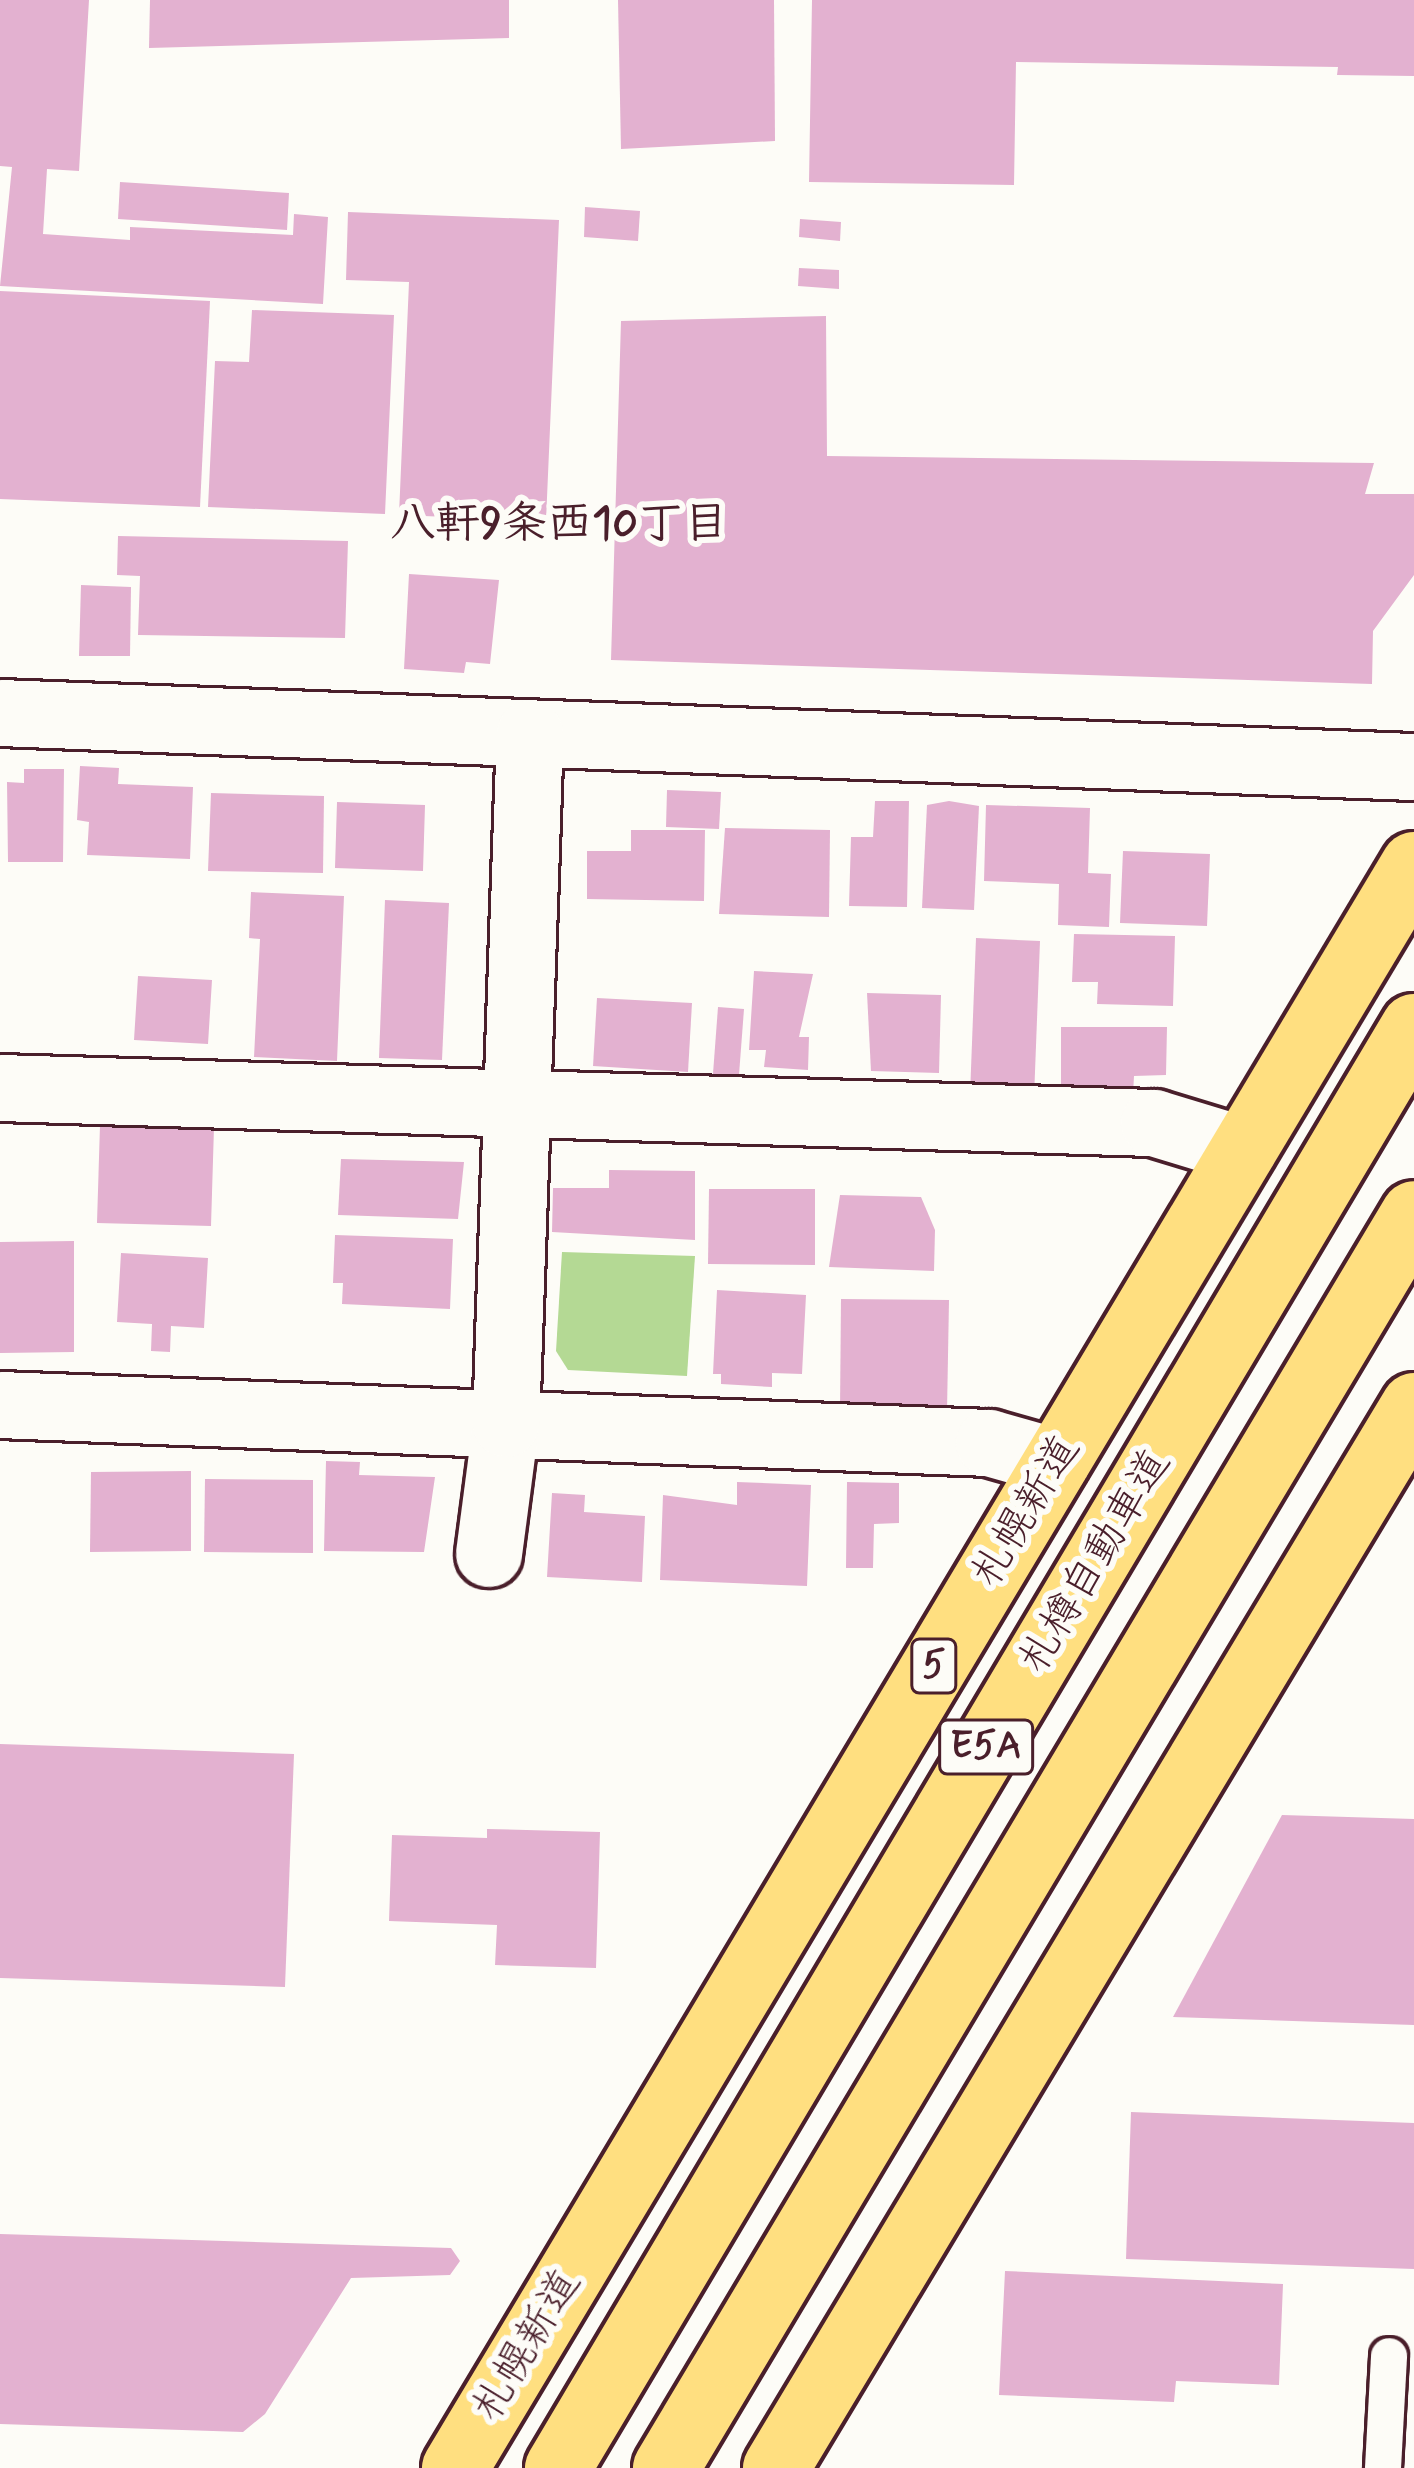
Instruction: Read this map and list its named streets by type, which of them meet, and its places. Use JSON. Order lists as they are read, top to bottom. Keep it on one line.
{"streets":{"highway":["札幌新道","札樽自動車道","5","E5A"]},"districts":["八軒9条西10丁目"]}
